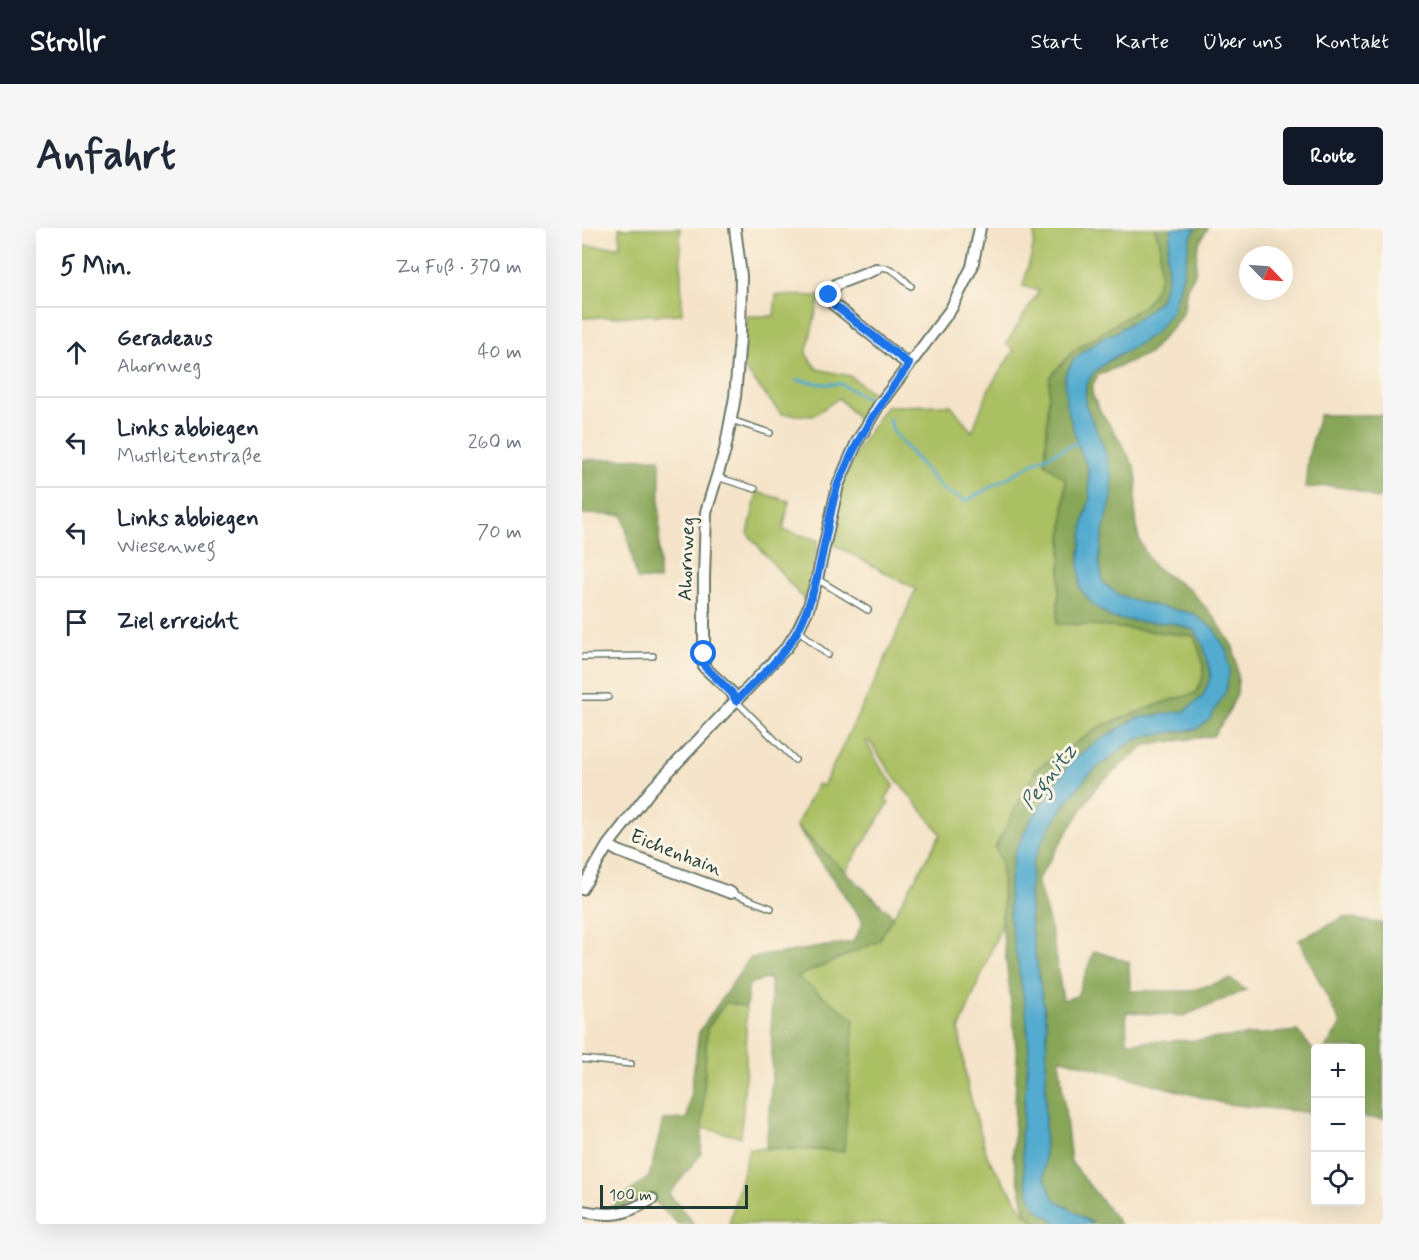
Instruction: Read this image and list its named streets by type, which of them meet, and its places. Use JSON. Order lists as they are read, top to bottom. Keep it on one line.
{"streets":{"street":["Ahornweg","Eichenhain"]},"water":["Pegnitz"],"scale_bar":"100 m","north":"bottom right","page":{"header":"Strollr","nav":["Start","Karte","Über uns","Kontakt"],"buttons":"Route","title":"Anfahrt","heading":["5 Min.","Zu Fuß · 370 m"],"list":[["Geradeaus","Ahornweg","40 m"],["Links abbiegen","Mustleitenstraße","260 m"],["Links abbiegen","Wiesenweg","70 m"],"Ziel erreicht"],"map_buttons":["+","−"],"scale":"100 m"}}
